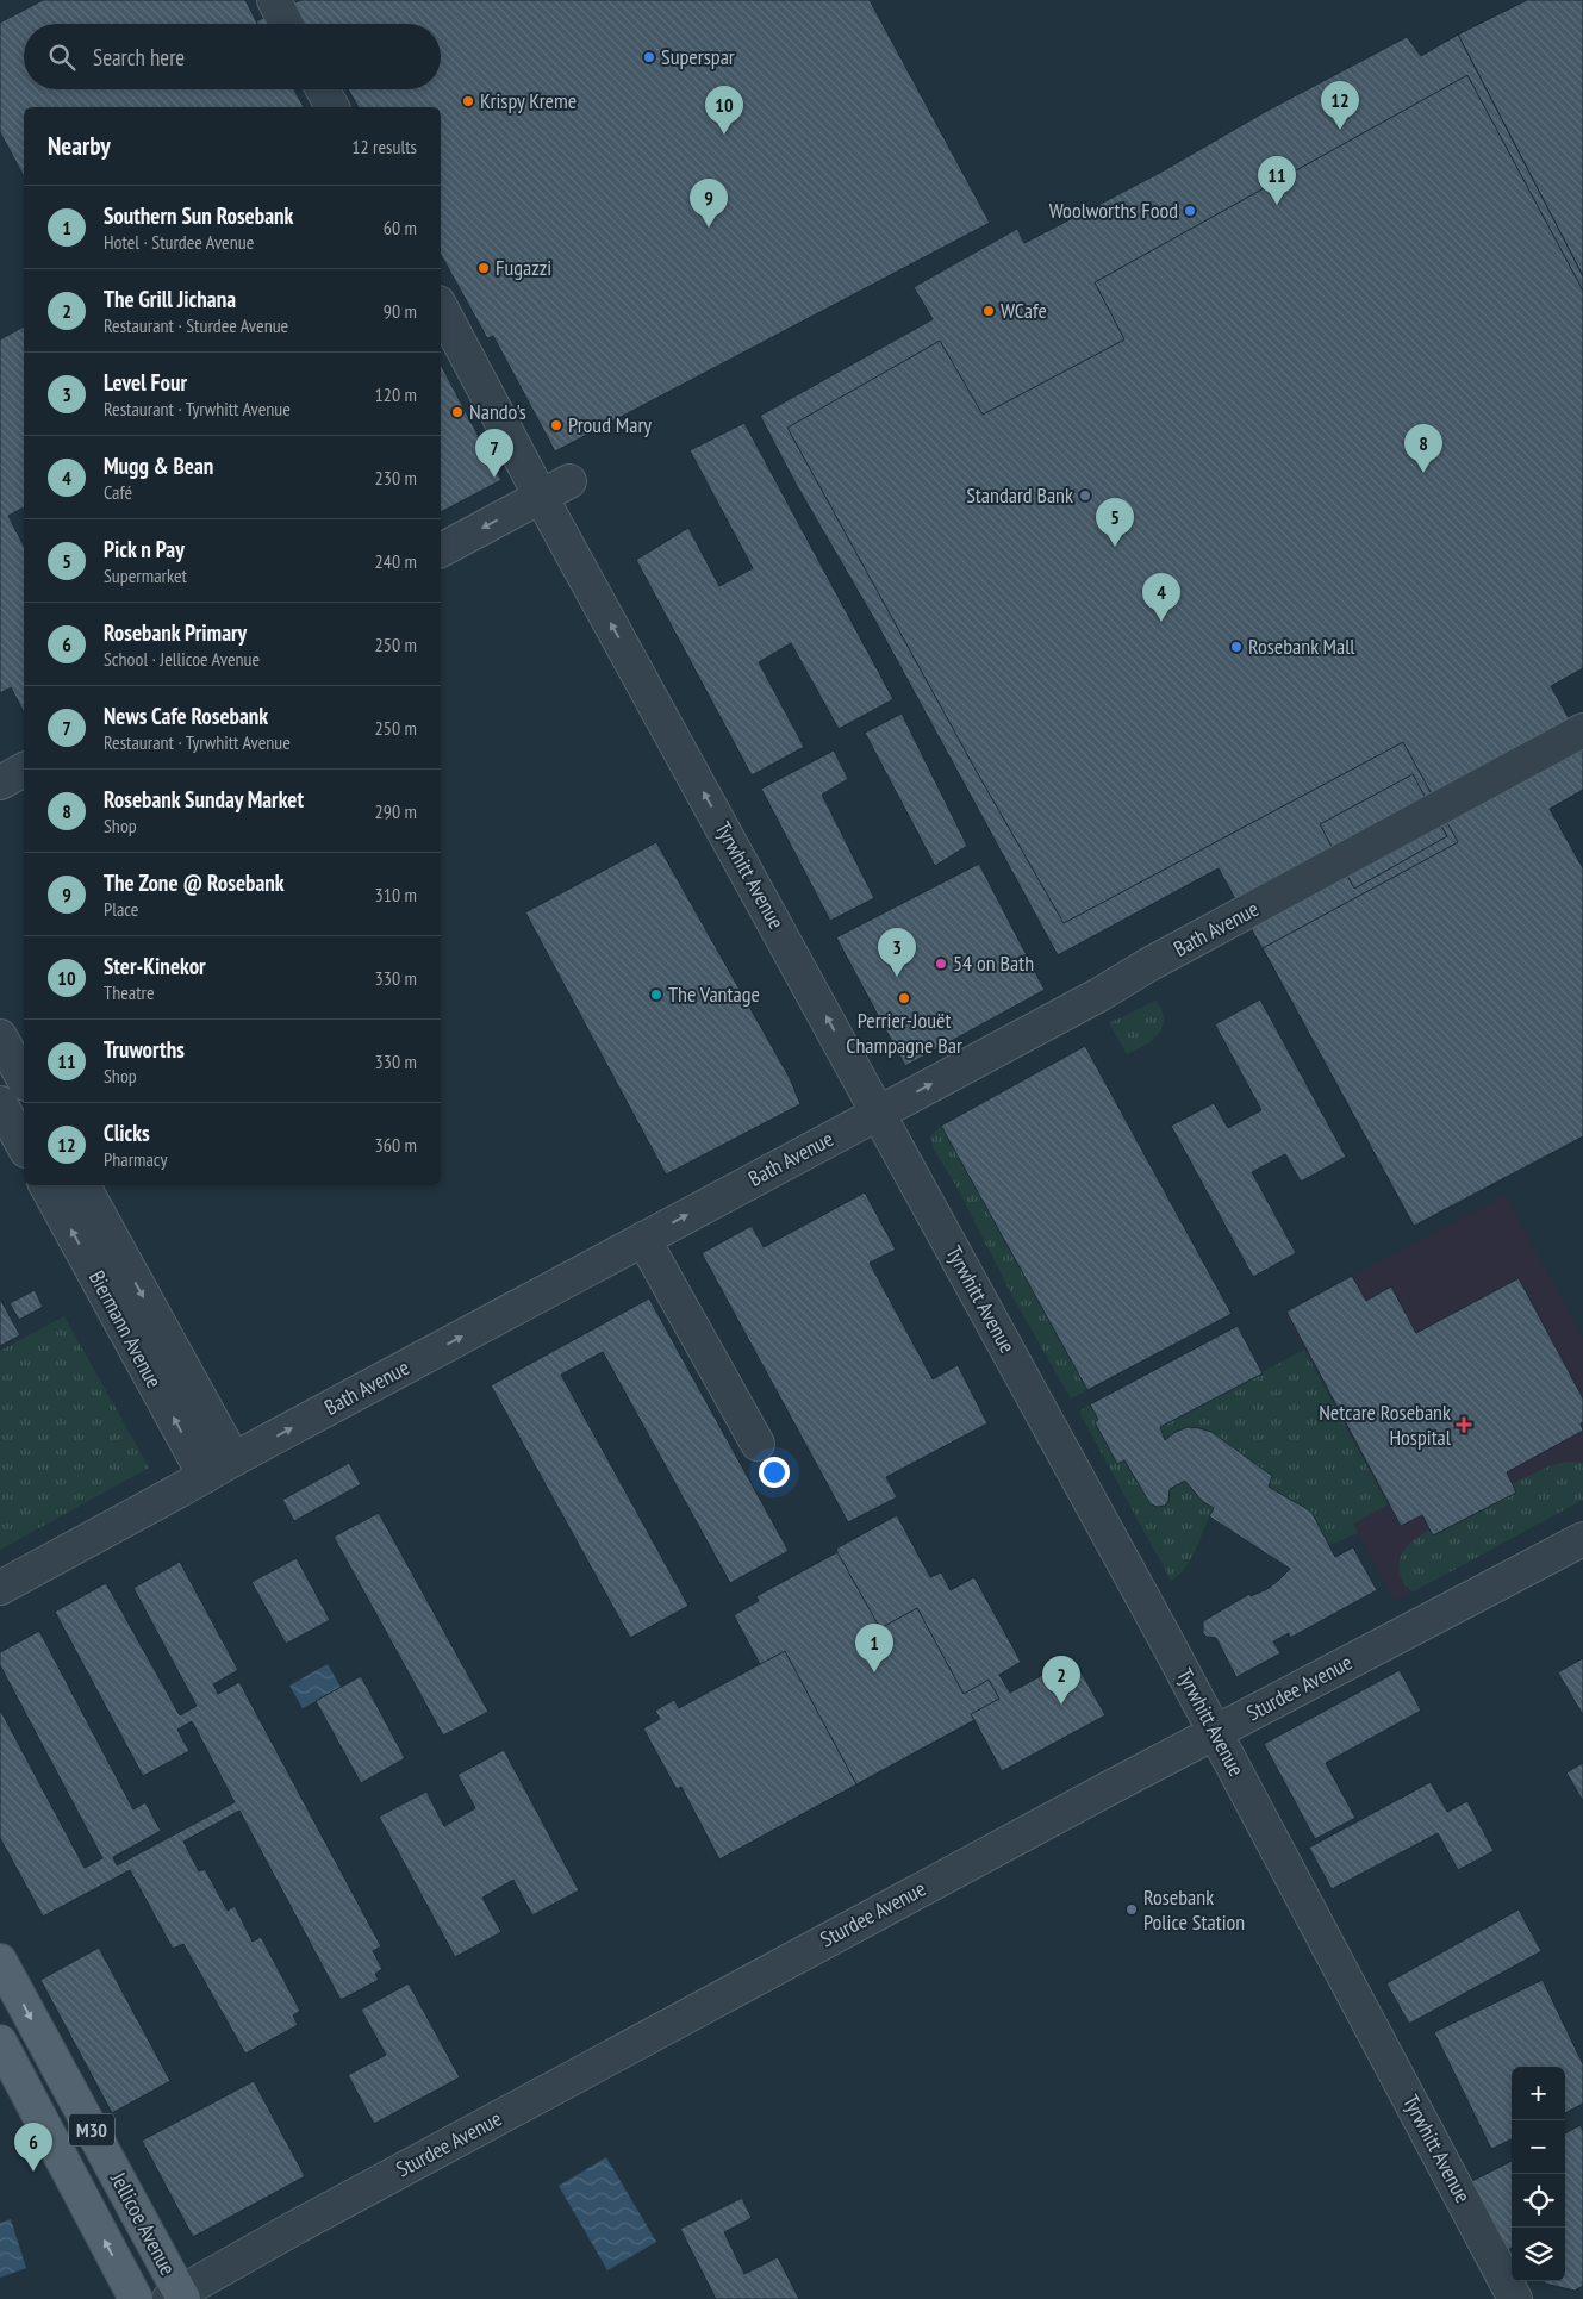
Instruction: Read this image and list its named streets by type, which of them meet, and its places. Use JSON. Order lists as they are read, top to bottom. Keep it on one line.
{"streets":{"main road":["M30","Jellicoe Avenue"],"street":["Tyrwhitt Avenue","Bath Avenue","Biermann Avenue","Sturdee Avenue"]},"crossings":[["Tyrwhitt Avenue","Bath Avenue"],["Tyrwhitt Avenue","Sturdee Avenue"],["Bath Avenue","Biermann Avenue"],["Sturdee Avenue","Jellicoe Avenue"]],"one_way":["Bath Avenue"],"places":{"other":["Superspar","Krispy Kreme","Woolworths Food","Fugazzi","WCafe","Nando's","Proud Mary","Standard Bank","Rosebank Mall","54 on Bath","The Vantage","Perrier-Jouët Champagne Bar","Rosebank Police Station"],"health":["Netcare Rosebank Hospital"]},"page":{"search":"Search here","pins":["12","10","11","9","8","7","5","4","3","1","2","6"],"heading":["Nearby","12 results"],"list":[{"mark":"1","name":"Southern Sun Rosebank","note":"Hotel · Sturdee Avenue","value":"60 m"},{"mark":"2","name":"The Grill Jichana","note":"Restaurant · Sturdee Avenue","value":"90 m"},{"mark":"3","name":"Level Four","note":"Restaurant · Tyrwhitt Avenue","value":"120 m"},{"mark":"4","name":"Mugg & Bean","note":"Café","value":"230 m"},{"mark":"5","name":"Pick n Pay","note":"Supermarket","value":"240 m"},{"mark":"6","name":"Rosebank Primary","note":"School · Jellicoe Avenue","value":"250 m"},{"mark":"7","name":"News Cafe Rosebank","note":"Restaurant · Tyrwhitt Avenue","value":"250 m"},{"mark":"8","name":"Rosebank Sunday Market","note":"Shop","value":"290 m"},{"mark":"9","name":"The Zone @ Rosebank","note":"Place","value":"310 m"},{"mark":"10","name":"Ster-Kinekor","note":"Theatre","value":"330 m"},{"mark":"11","name":"Truworths","note":"Shop","value":"330 m"},{"mark":"12","name":"Clicks","note":"Pharmacy","value":"360 m"}],"map_buttons":["+","−"]}}
